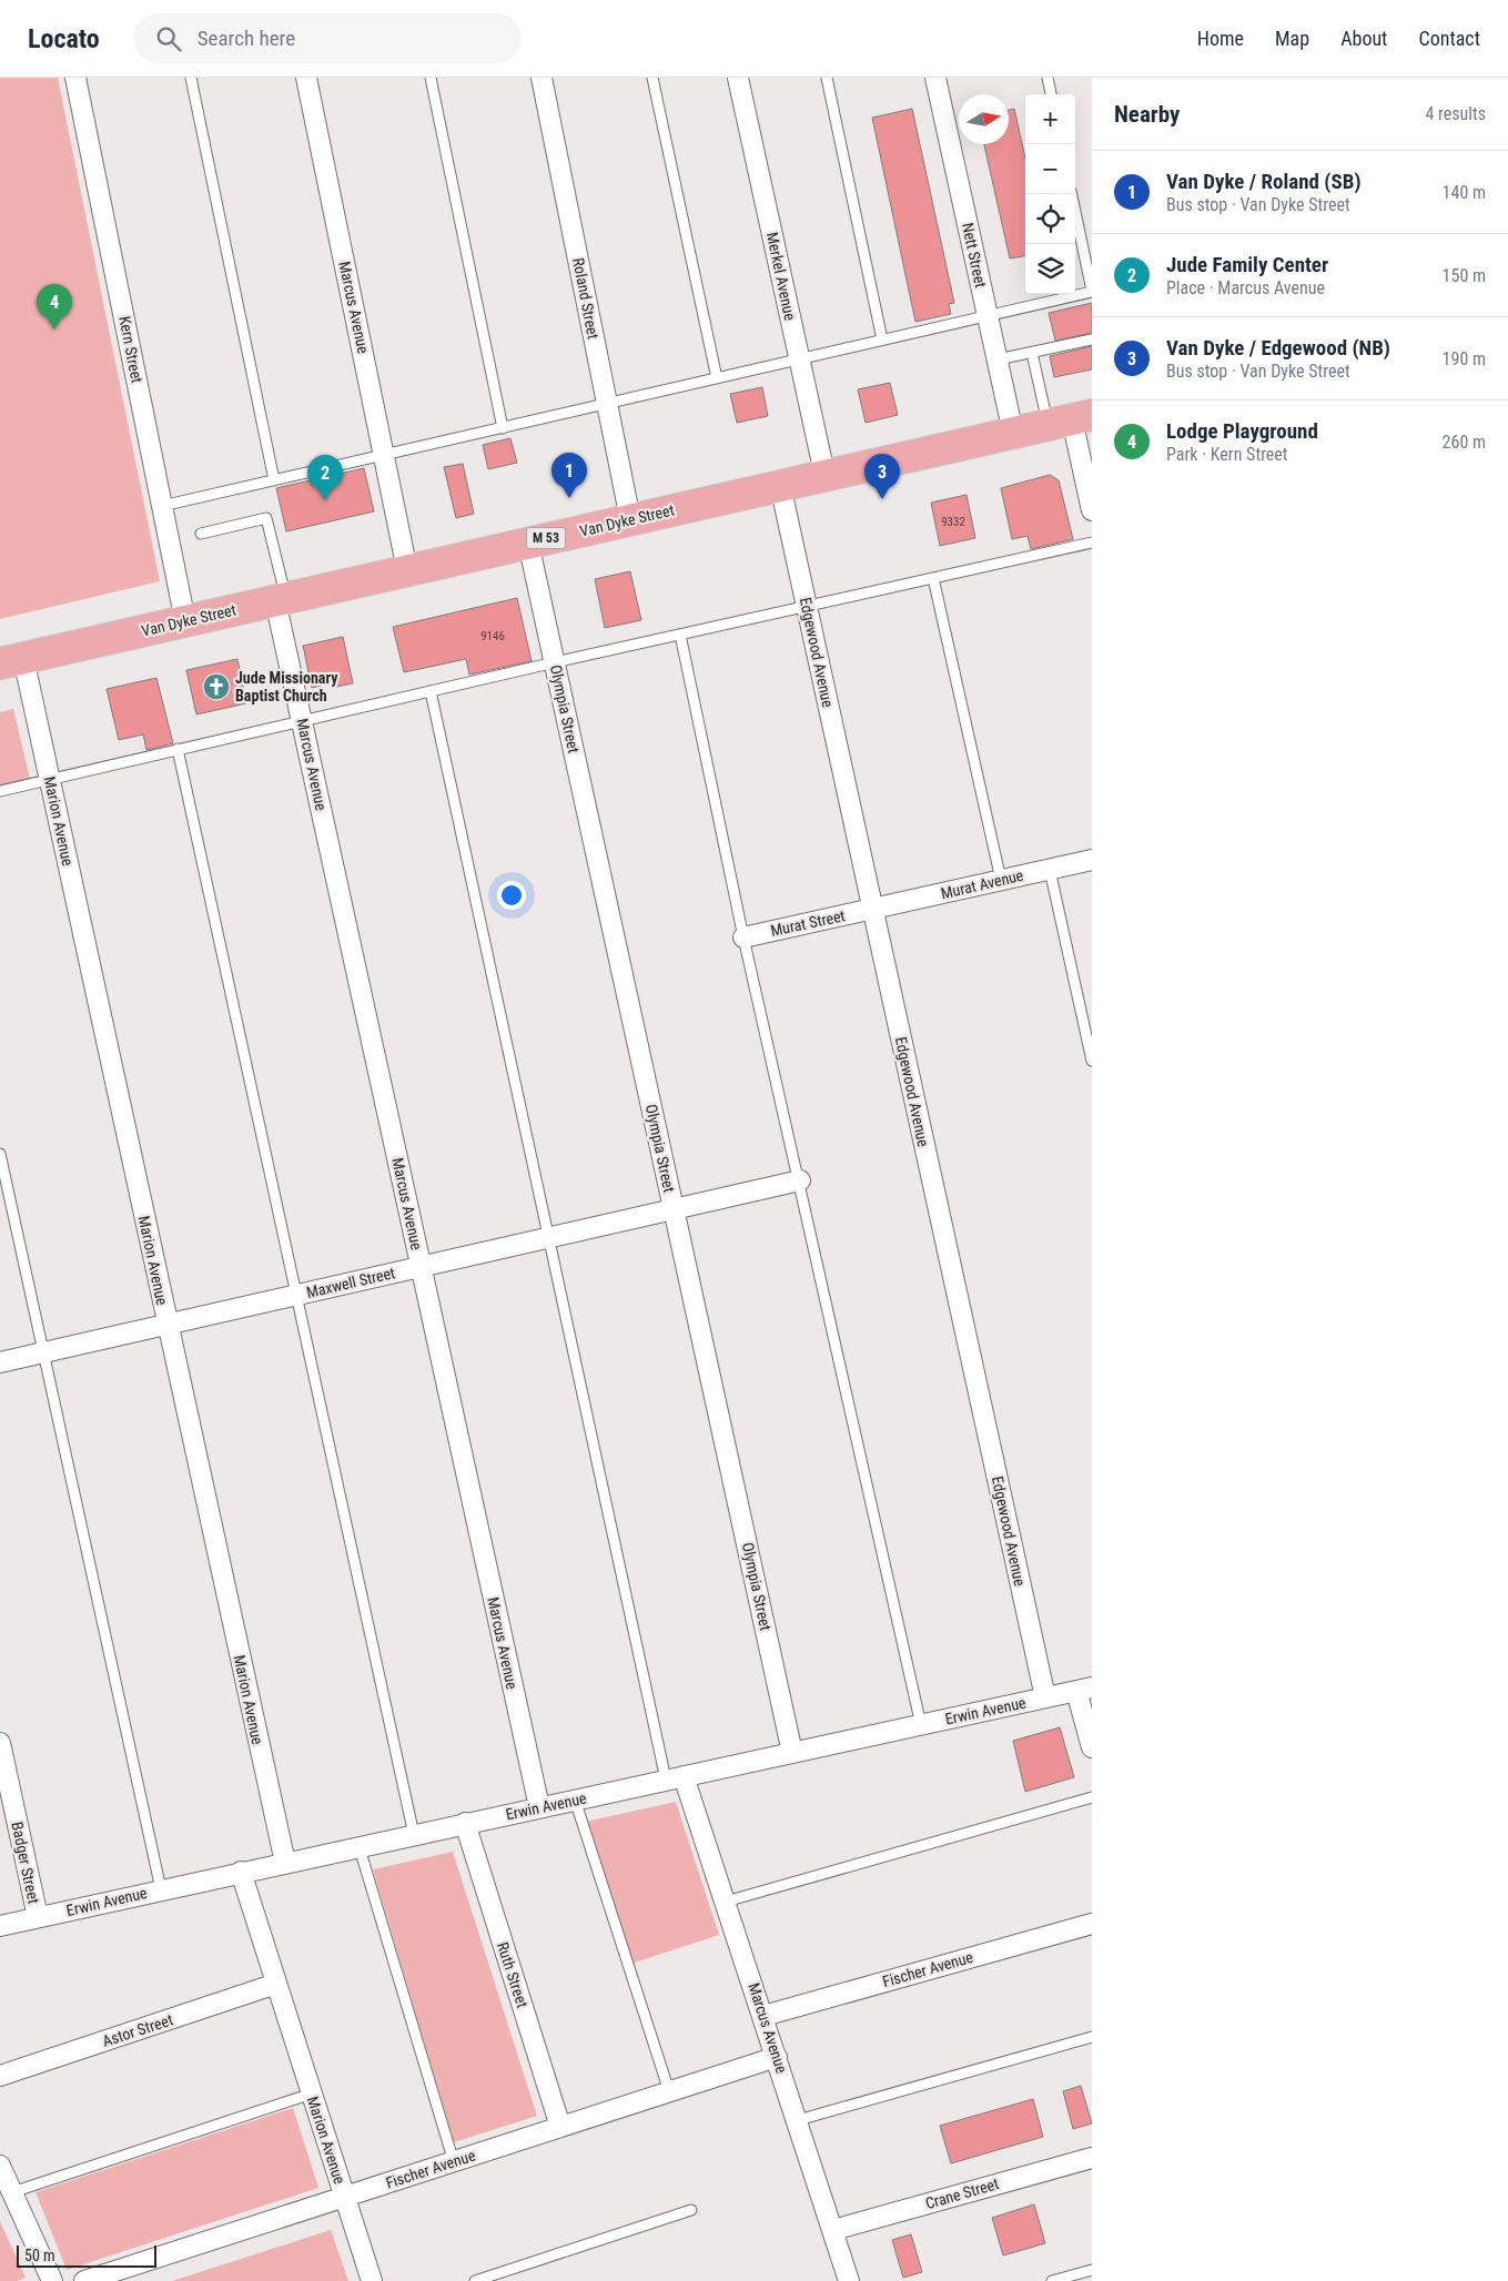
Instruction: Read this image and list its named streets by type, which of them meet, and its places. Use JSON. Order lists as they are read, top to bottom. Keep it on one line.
{"streets":{"main road":["Van Dyke Street","M 53"],"street":["Nett Street","Merkel Avenue","Roland Street","Marcus Avenue","Kern Street","Edgewood Avenue","Olympia Street","Marion Avenue","Murat Avenue","Murat Street","Maxwell Street","Erwin Avenue","Badger Street","Fischer Avenue","Ruth Street","Astor Street","Crane Street"]},"crossings":[["Nett Street","Van Dyke Street"],["Merkel Avenue","Van Dyke Street"],["Roland Street","Van Dyke Street"],["Marcus Avenue","Van Dyke Street"],["Marcus Avenue","Maxwell Street"],["Marcus Avenue","Erwin Avenue"],["Marcus Avenue","Fischer Avenue"],["Marcus Avenue","Crane Street"],["Kern Street","Van Dyke Street"],["Van Dyke Street","Edgewood Avenue"],["Van Dyke Street","Olympia Street"],["Van Dyke Street","Marion Avenue"],["Edgewood Avenue","Murat Avenue"],["Edgewood Avenue","Murat Street"],["Edgewood Avenue","Erwin Avenue"],["Olympia Street","Maxwell Street"],["Olympia Street","Erwin Avenue"],["Marion Avenue","Maxwell Street"],["Marion Avenue","Erwin Avenue"],["Marion Avenue","Fischer Avenue"],["Marion Avenue","Astor Street"],["Murat Avenue","Murat Street"],["Erwin Avenue","Badger Street"],["Erwin Avenue","Ruth Street"],["Fischer Avenue","Ruth Street"]],"places":{"church":["Jude Missionary Baptist Church"]},"house_numbers":["9332","9146"],"scale_bar":"50 m","north":"right","page":{"header":"Locato","search":"Search here","nav":["Home","Map","About","Contact"],"heading":["Nearby","4 results"],"map_buttons":["+","−"],"list":[{"mark":"1","name":"Van Dyke / Roland (SB)","note":"Bus stop · Van Dyke Street","value":"140 m"},{"mark":"2","name":"Jude Family Center","note":"Place · Marcus Avenue","value":"150 m"},{"mark":"3","name":"Van Dyke / Edgewood (NB)","note":"Bus stop · Van Dyke Street","value":"190 m"},{"mark":"4","name":"Lodge Playground","note":"Park · Kern Street","value":"260 m"}],"pins":["4","1","3","2"],"scale":"50 m"}}
